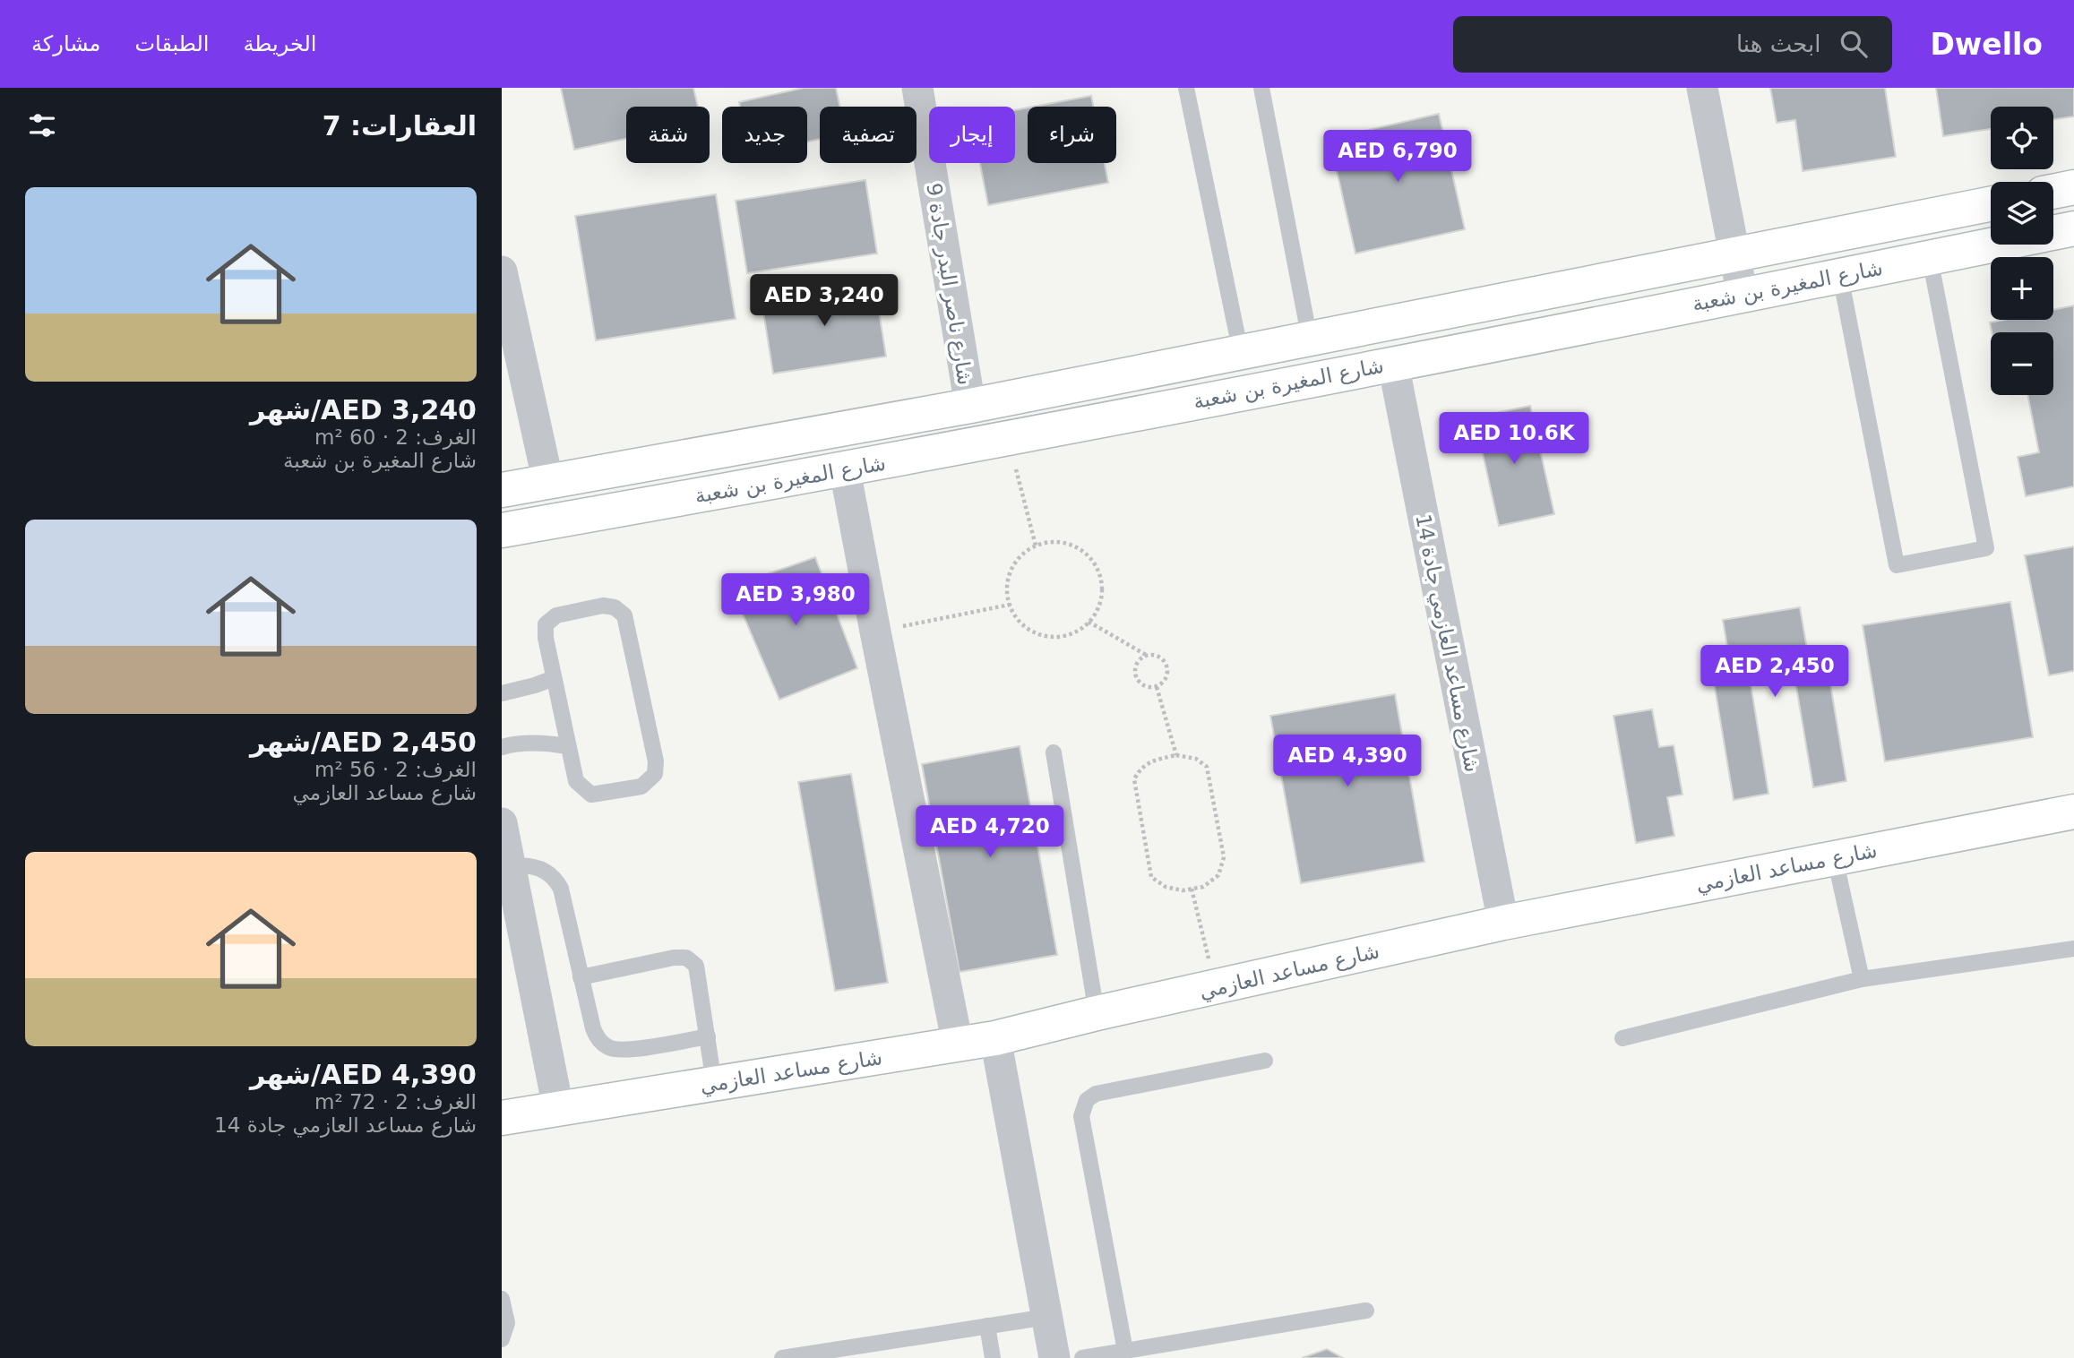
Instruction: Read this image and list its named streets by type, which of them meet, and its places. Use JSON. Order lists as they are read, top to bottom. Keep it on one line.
{"streets":{"main road":["شارع المغيرة بن شعبة","شارع مساعد العازمي"],"street":["شارع ناصر البدر جادة 9","شارع مساعد العازمي جادة 14"]},"crossings":[["شارع ناصر البدر جادة 9","شارع المغيرة بن شعبة"],["شارع المغيرة بن شعبة","شارع مساعد العازمي جادة 14"],["شارع مساعد العازمي جادة 14","شارع مساعد العازمي"]],"page":{"header":"Dwello","search":"ابحث هنا","nav":["الخريطة","الطبقات","مشاركة"],"heading":"العقارات: 7","map_buttons":["+","−"],"chip":["شراء","إيجار","تصفية","جديد","شقة"],"price":["AED 6,790","AED 3,240","AED 10.6K","AED 3,980","AED 2,450","AED 4,390","AED 4,720"],"list":[{"name":"AED 3,240/شهر","note":"الغرف: 2 · 60 m² · شارع المغيرة بن شعبة"},{"name":"AED 2,450/شهر","note":"الغرف: 2 · 56 m² · شارع مساعد العازمي"},{"name":"AED 4,390/شهر","note":"الغرف: 2 · 72 m² · شارع مساعد العازمي جادة 14"}]}}
